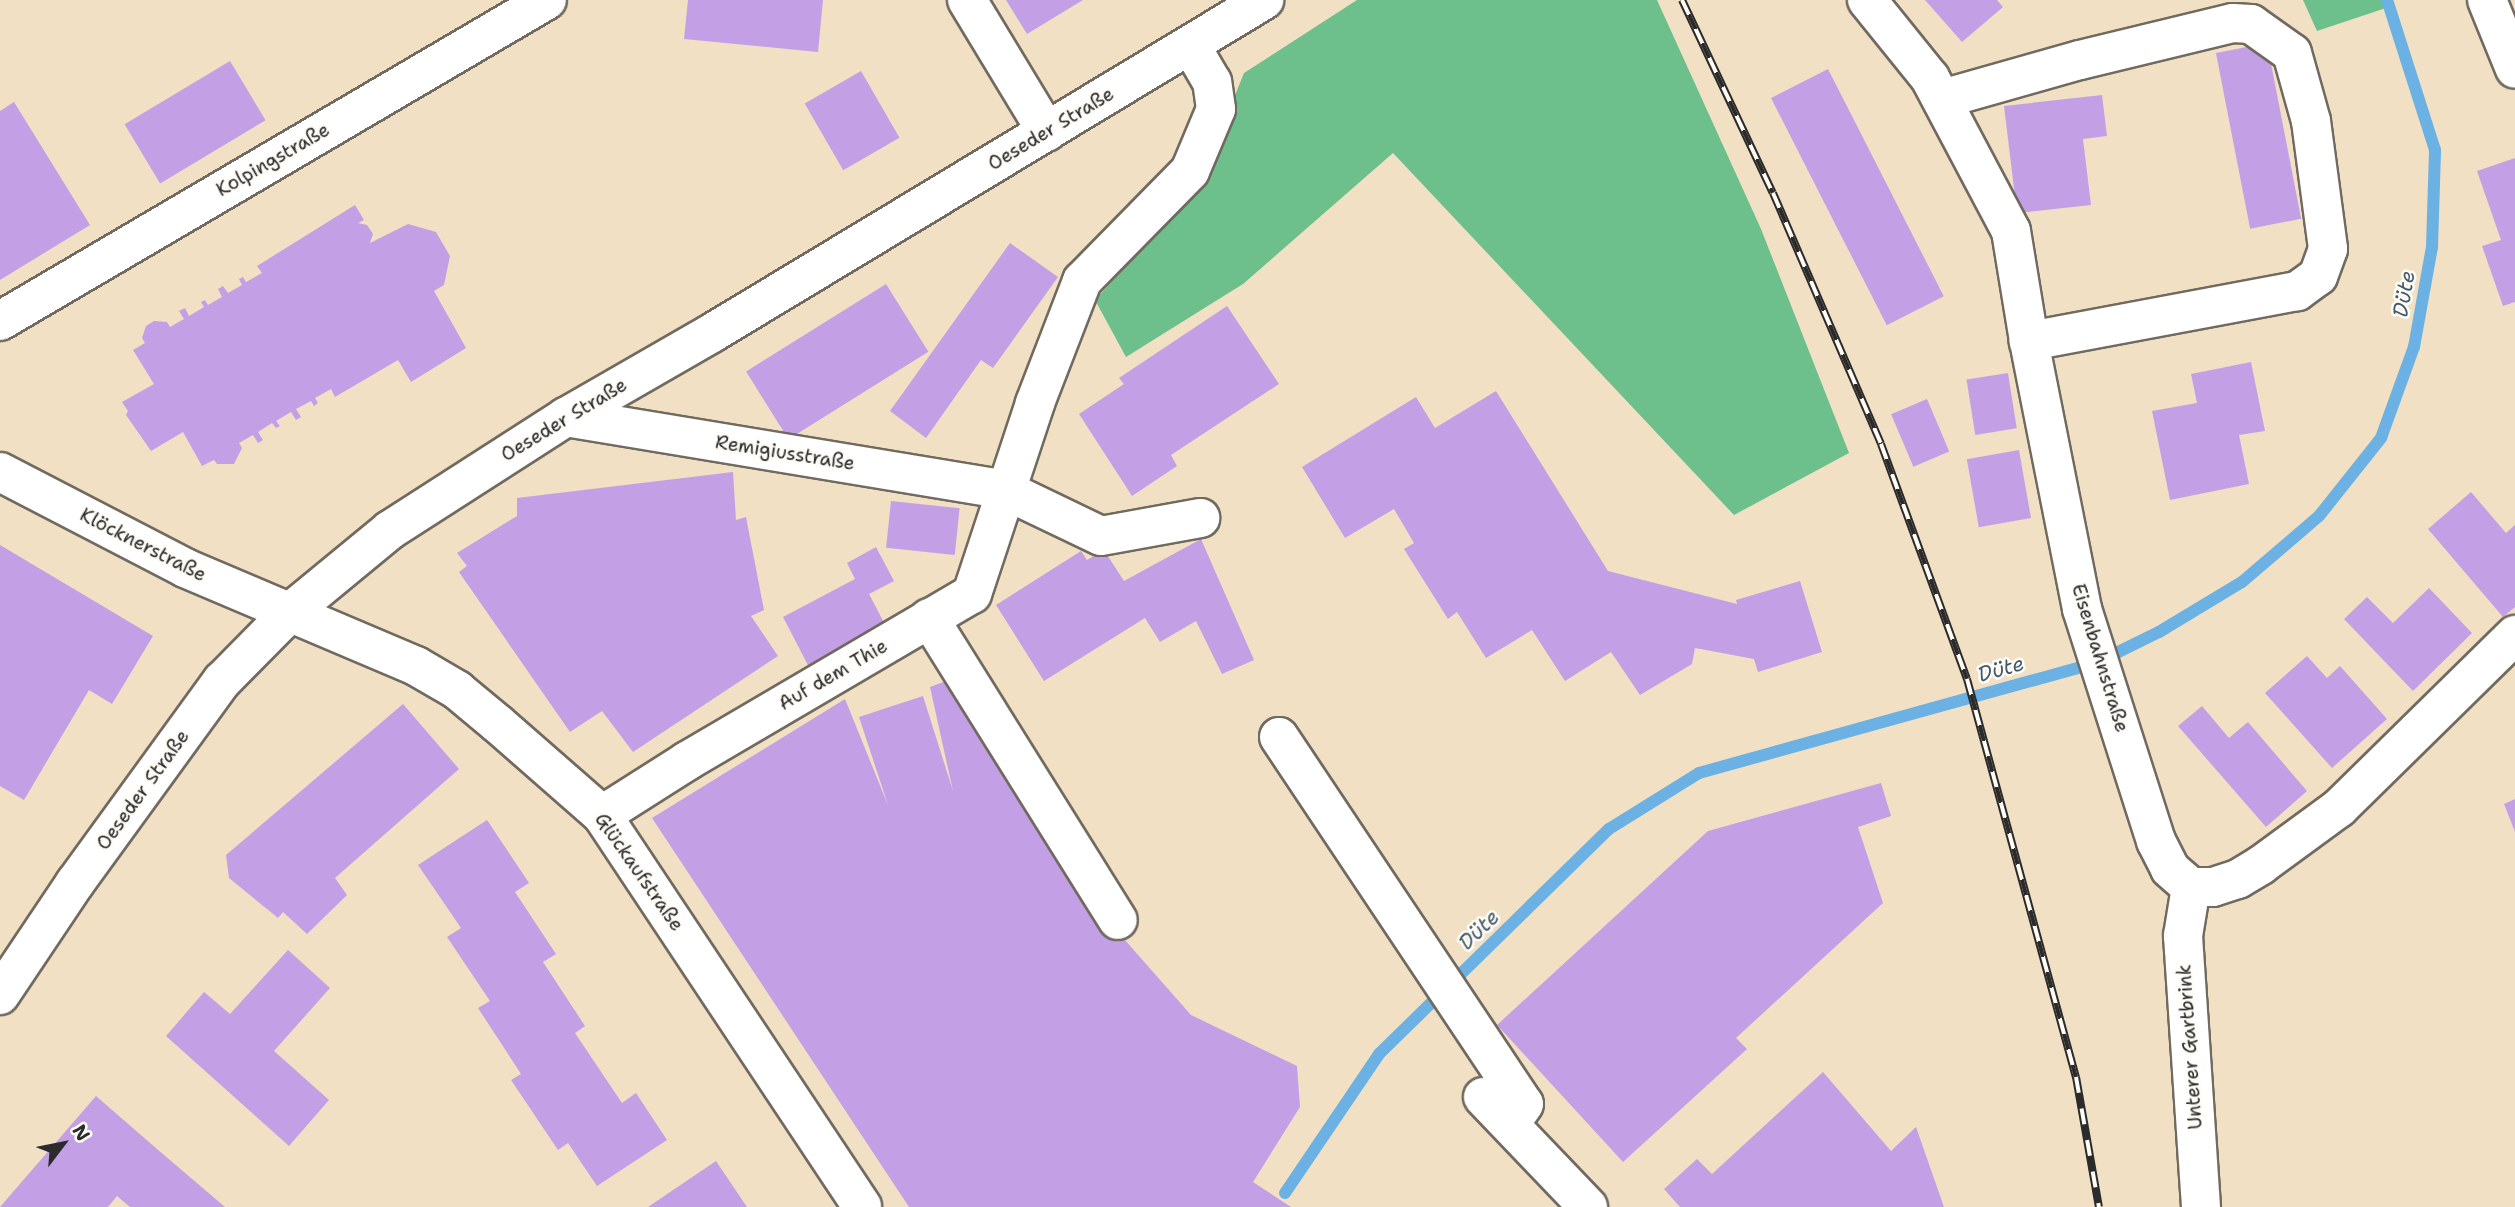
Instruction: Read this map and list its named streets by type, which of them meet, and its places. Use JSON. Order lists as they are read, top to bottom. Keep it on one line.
{"streets":{"street":["Oeseder Straße","Kolpingstraße","Remigiusstraße","Klöcknerstraße","Eisenbahnstraße","Auf dem Thie","Glückaufstraße","Unterer Gartbrink"]},"crossings":[["Oeseder Straße","Remigiusstraße"],["Oeseder Straße","Klöcknerstraße"],["Oeseder Straße","Auf dem Thie"],["Oeseder Straße","Glückaufstraße"],["Remigiusstraße","Auf dem Thie"],["Klöcknerstraße","Glückaufstraße"],["Eisenbahnstraße","Unterer Gartbrink"],["Auf dem Thie","Glückaufstraße"]],"water":["Düte"],"north":"top right"}
